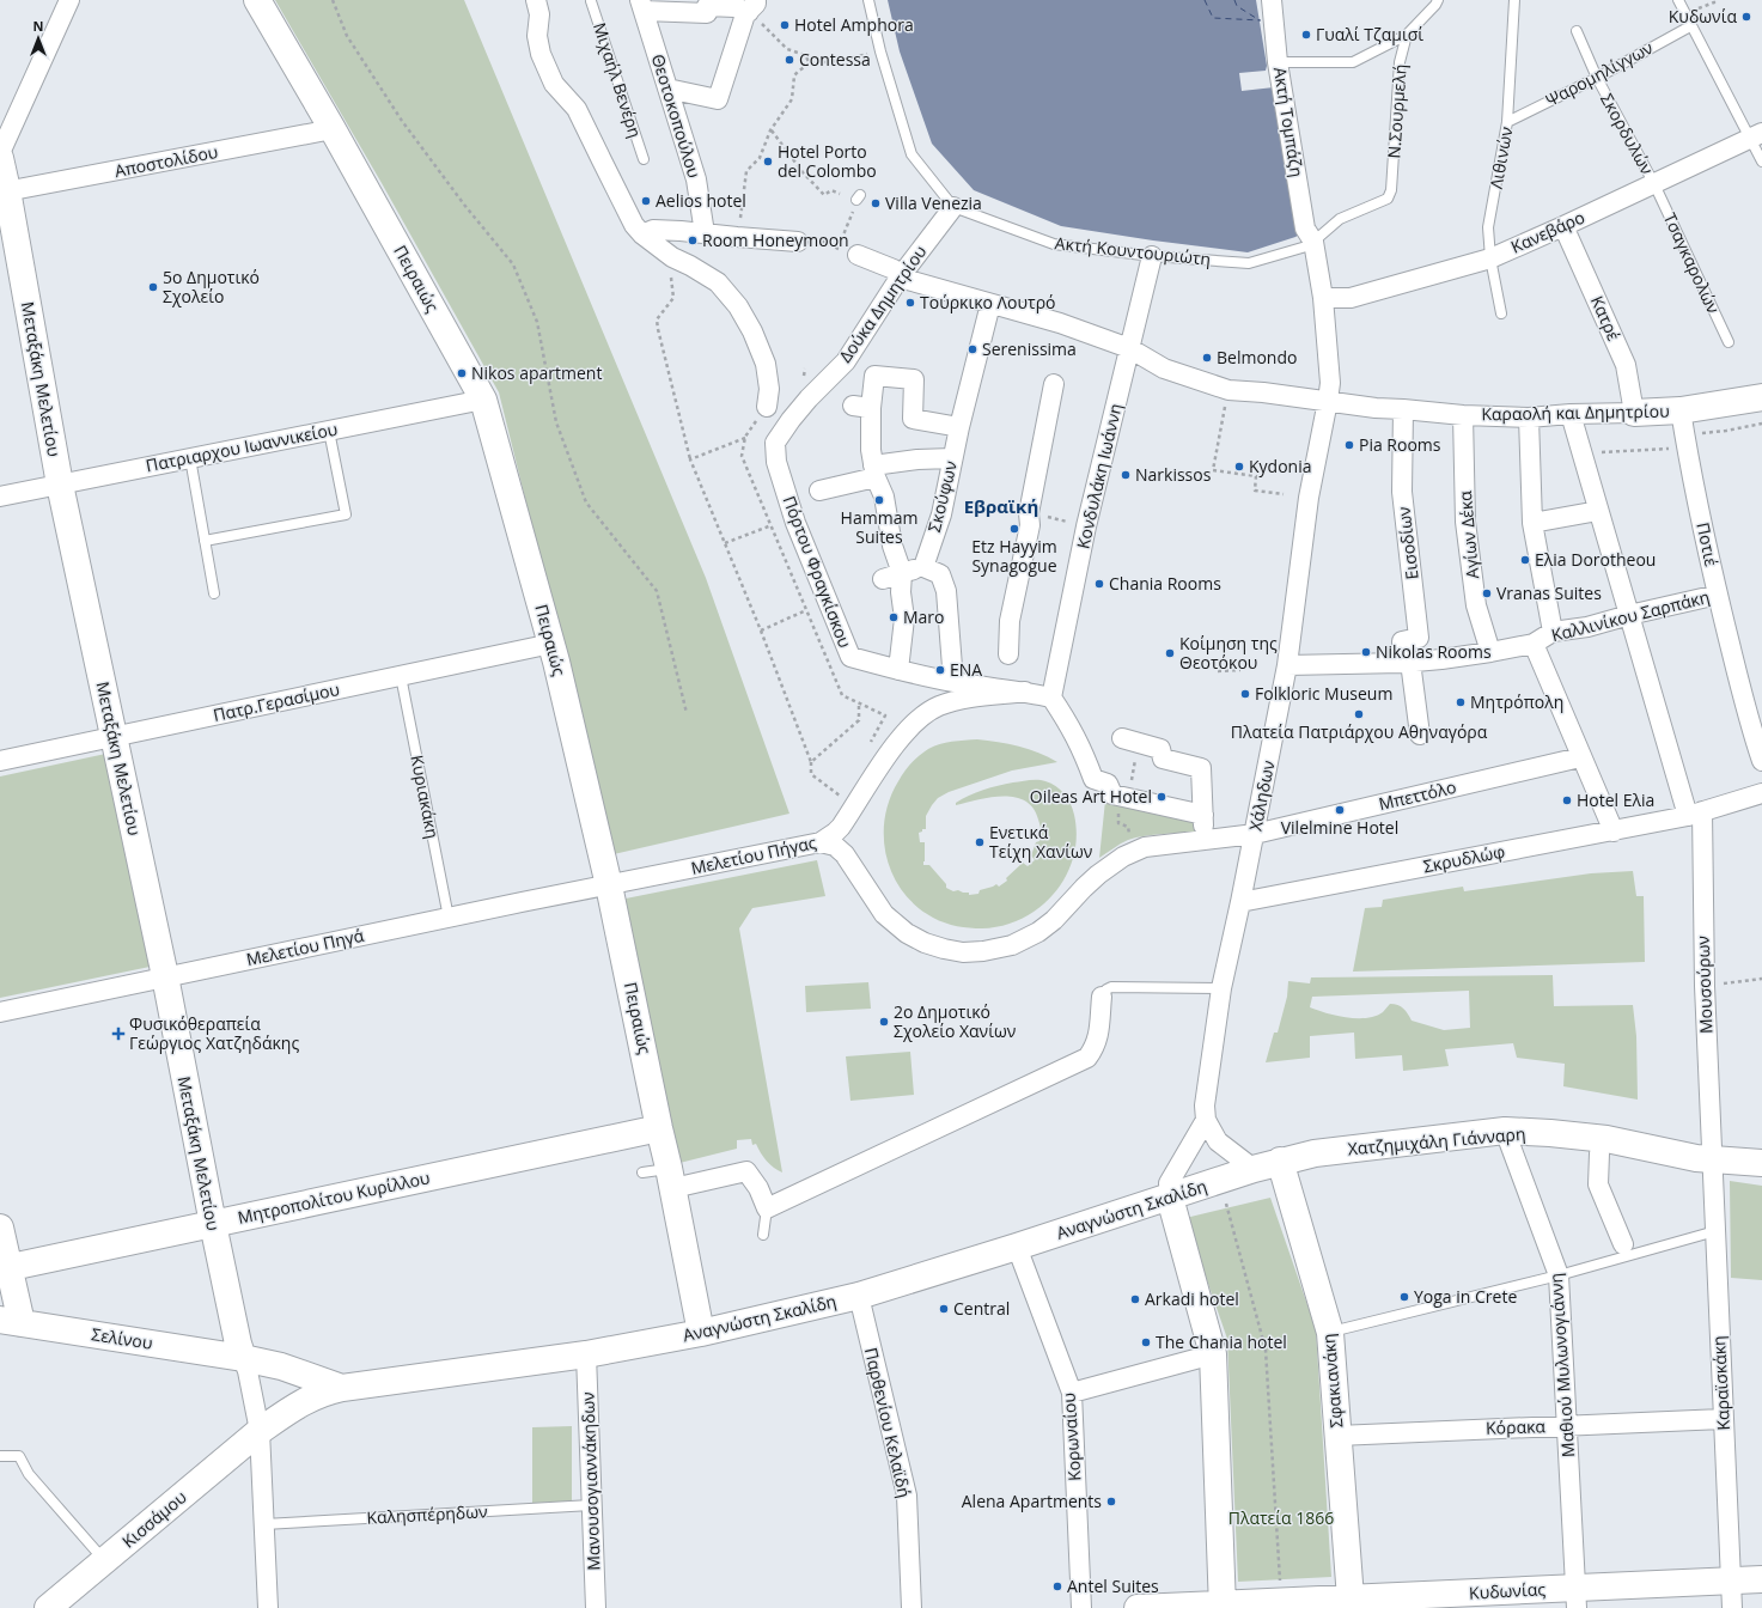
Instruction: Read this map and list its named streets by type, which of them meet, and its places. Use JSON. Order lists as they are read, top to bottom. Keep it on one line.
{"streets":{"street":["Θεοτοκοπούλου","Ακτή Τομπάζη","Αποστολίδου","Κανεβάρο","Πειραιώς","Δούκα Δημητρίου","Κατρέ","Μεταξάκη Μελετίου","Καραολή και Δημητρίου","Πατριαρχου Ιωαννικείου","Κονδυλάκη Ιωάννη","Σκούφων","Αγίων Δέκα","Εισοδίων","Ποτιέ","Πόρτου Φραγκίσκου","Καλλινίκου Σαρπάκη","Πατρ.Γερασίμου","Χάληδων","Μπεττόλο","Μελετίου Πήγας","Σκρυδλώφ","Μελετίου Πηγά","Μουσούρων","Χατζημιχάλη Γιάνναρη","Μητροπολίτου Κυρίλλου","Αναγνώστη Σκαλίδη","Σελίνου","Μαθιού Μυλωνογιάννη","Σφακιανάκη","Καραϊσκάκη","Παρθενίου Κελαϊδή","Κόρακα","Κορωναίου","Μανουσογιαννάκηδων","Κισσάμου","Κυδωνίας"],"lane":["Ψαρομηλίγγων","Μιχαήλ Βενέρη","Ν.Σουρμελή","Σκορδυλών","Λιθινών","Ακτή Κουντουριώτη","Τσαγκαρολών","Κυριακάκη","Καλησπέρηδων"]},"crossings":[["Ψαρομηλίγγων","Σκορδυλών"],["Ψαρομηλίγγων","Λιθινών"],["Ν.Σουρμελή","Ακτή Κουντουριώτη"],["Ακτή Τομπάζη","Κανεβάρο"],["Ακτή Τομπάζη","Ακτή Κουντουριώτη"],["Ακτή Τομπάζη","Χάληδων"],["Σκορδυλών","Κανεβάρο"],["Σκορδυλών","Τσαγκαρολών"],["Λιθινών","Κανεβάρο"],["Αποστολίδου","Πειραιώς"],["Αποστολίδου","Μεταξάκη Μελετίου"],["Κανεβάρο","Τσαγκαρολών"],["Κανεβάρο","Κατρέ"],["Κανεβάρο","Χάληδων"],["Ακτή Κουντουριώτη","Δούκα Δημητρίου"],["Ακτή Κουντουριώτη","Κονδυλάκη Ιωάννη"],["Πειραιώς","Πατριαρχου Ιωαννικείου"],["Πειραιώς","Πατρ.Γερασίμου"],["Πειραιώς","Μελετίου Πήγας"],["Πειραιώς","Μελετίου Πηγά"],["Πειραιώς","Μητροπολίτου Κυρίλλου"],["Πειραιώς","Αναγνώστη Σκαλίδη"],["Δούκα Δημητρίου","Καραολή και Δημητρίου"],["Δούκα Δημητρίου","Πόρτου Φραγκίσκου"],["Κατρέ","Καραολή και Δημητρίου"],["Μεταξάκη Μελετίου","Πατριαρχου Ιωαννικείου"],["Μεταξάκη Μελετίου","Πατρ.Γερασίμου"],["Μεταξάκη Μελετίου","Μελετίου Πηγά"],["Μεταξάκη Μελετίου","Μητροπολίτου Κυρίλλου"],["Μεταξάκη Μελετίου","Σελίνου"],["Καραολή και Δημητρίου","Κονδυλάκη Ιωάννη"],["Καραολή και Δημητρίου","Σκούφων"],["Καραολή και Δημητρίου","Αγίων Δέκα"],["Καραολή και Δημητρίου","Εισοδίων"],["Καραολή και Δημητρίου","Ποτιέ"],["Καραολή και Δημητρίου","Χάληδων"],["Καραολή και Δημητρίου","Μουσούρων"],["Κονδυλάκη Ιωάννη","Πόρτου Φραγκίσκου"],["Αγίων Δέκα","Καλλινίκου Σαρπάκη"],["Εισοδίων","Καλλινίκου Σαρπάκη"],["Ποτιέ","Καλλινίκου Σαρπάκη"],["Πόρτου Φραγκίσκου","Μελετίου Πήγας"],["Καλλινίκου Σαρπάκη","Χάληδων"],["Καλλινίκου Σαρπάκη","Μουσούρων"],["Πατρ.Γερασίμου","Κυριακάκη"],["Χάληδων","Μπεττόλο"],["Χάληδων","Σκρυδλώφ"],["Χάληδων","Χατζημιχάλη Γιάνναρη"],["Χάληδων","Αναγνώστη Σκαλίδη"],["Μπεττόλο","Μελετίου Πήγας"],["Κυριακάκη","Μελετίου Πηγά"],["Μελετίου Πήγας","Μελετίου Πηγά"],["Σκρυδλώφ","Μουσούρων"],["Μουσούρων","Χατζημιχάλη Γιάνναρη"],["Μουσούρων","Καραϊσκάκη"],["Χατζημιχάλη Γιάνναρη","Αναγνώστη Σκαλίδη"],["Χατζημιχάλη Γιάνναρη","Μαθιού Μυλωνογιάννη"],["Χατζημιχάλη Γιάνναρη","Σφακιανάκη"],["Χατζημιχάλη Γιάνναρη","Καραϊσκάκη"],["Αναγνώστη Σκαλίδη","Σελίνου"],["Αναγνώστη Σκαλίδη","Παρθενίου Κελαϊδή"],["Αναγνώστη Σκαλίδη","Κορωναίου"],["Αναγνώστη Σκαλίδη","Μανουσογιαννάκηδων"],["Αναγνώστη Σκαλίδη","Κισσάμου"],["Μαθιού Μυλωνογιάννη","Κόρακα"],["Μαθιού Μυλωνογιάννη","Κυδωνίας"],["Σφακιανάκη","Κόρακα"],["Σφακιανάκη","Κυδωνίας"],["Καραϊσκάκη","Κόρακα"],["Καραϊσκάκη","Κυδωνίας"],["Μανουσογιαννάκηδων","Καλησπέρηδων"]],"districts":["Εβραϊκή"],"parks":["Πλατεία 1866"],"places":{"other":["Κυδωνία","Hotel Amphora","Γυαλί Τζαμισί","Contessa","Hotel Porto del Colombo","Aelios hotel","Villa Venezia","Room Honeymoon","5ο Δημοτικό Σχολείο","Τούρκικο Λουτρό","Serenissima","Belmondo","Nikos apartment","Pia Rooms","Kydonia","Narkissos","Hammam Suites","Etz Hayyim Synagogue","Eλia Dorotheou","Chania Rooms","Vranas Suites","Maro","Nikolas Rooms","Κοίμηση της Θεοτόκου","ENA","Folkloric Museum","Μητρόπολη","Πλατεία Πατριάρχου Αθηναγόρα","Oileas Art Hotel","Hotel Eλia","Vilelmine Hotel","Ενετικά Τείχη Χανίων","2ο Δημοτικό Σχολείο Χανίων","Yoga in Crete","Arkadi hotel","Central","The Chania hotel","Alena Apartments","Antel Suites"],"health":["Φυσικόθεραπεία Γεώργιος Χατζηδάκης"]},"north":"top"}
